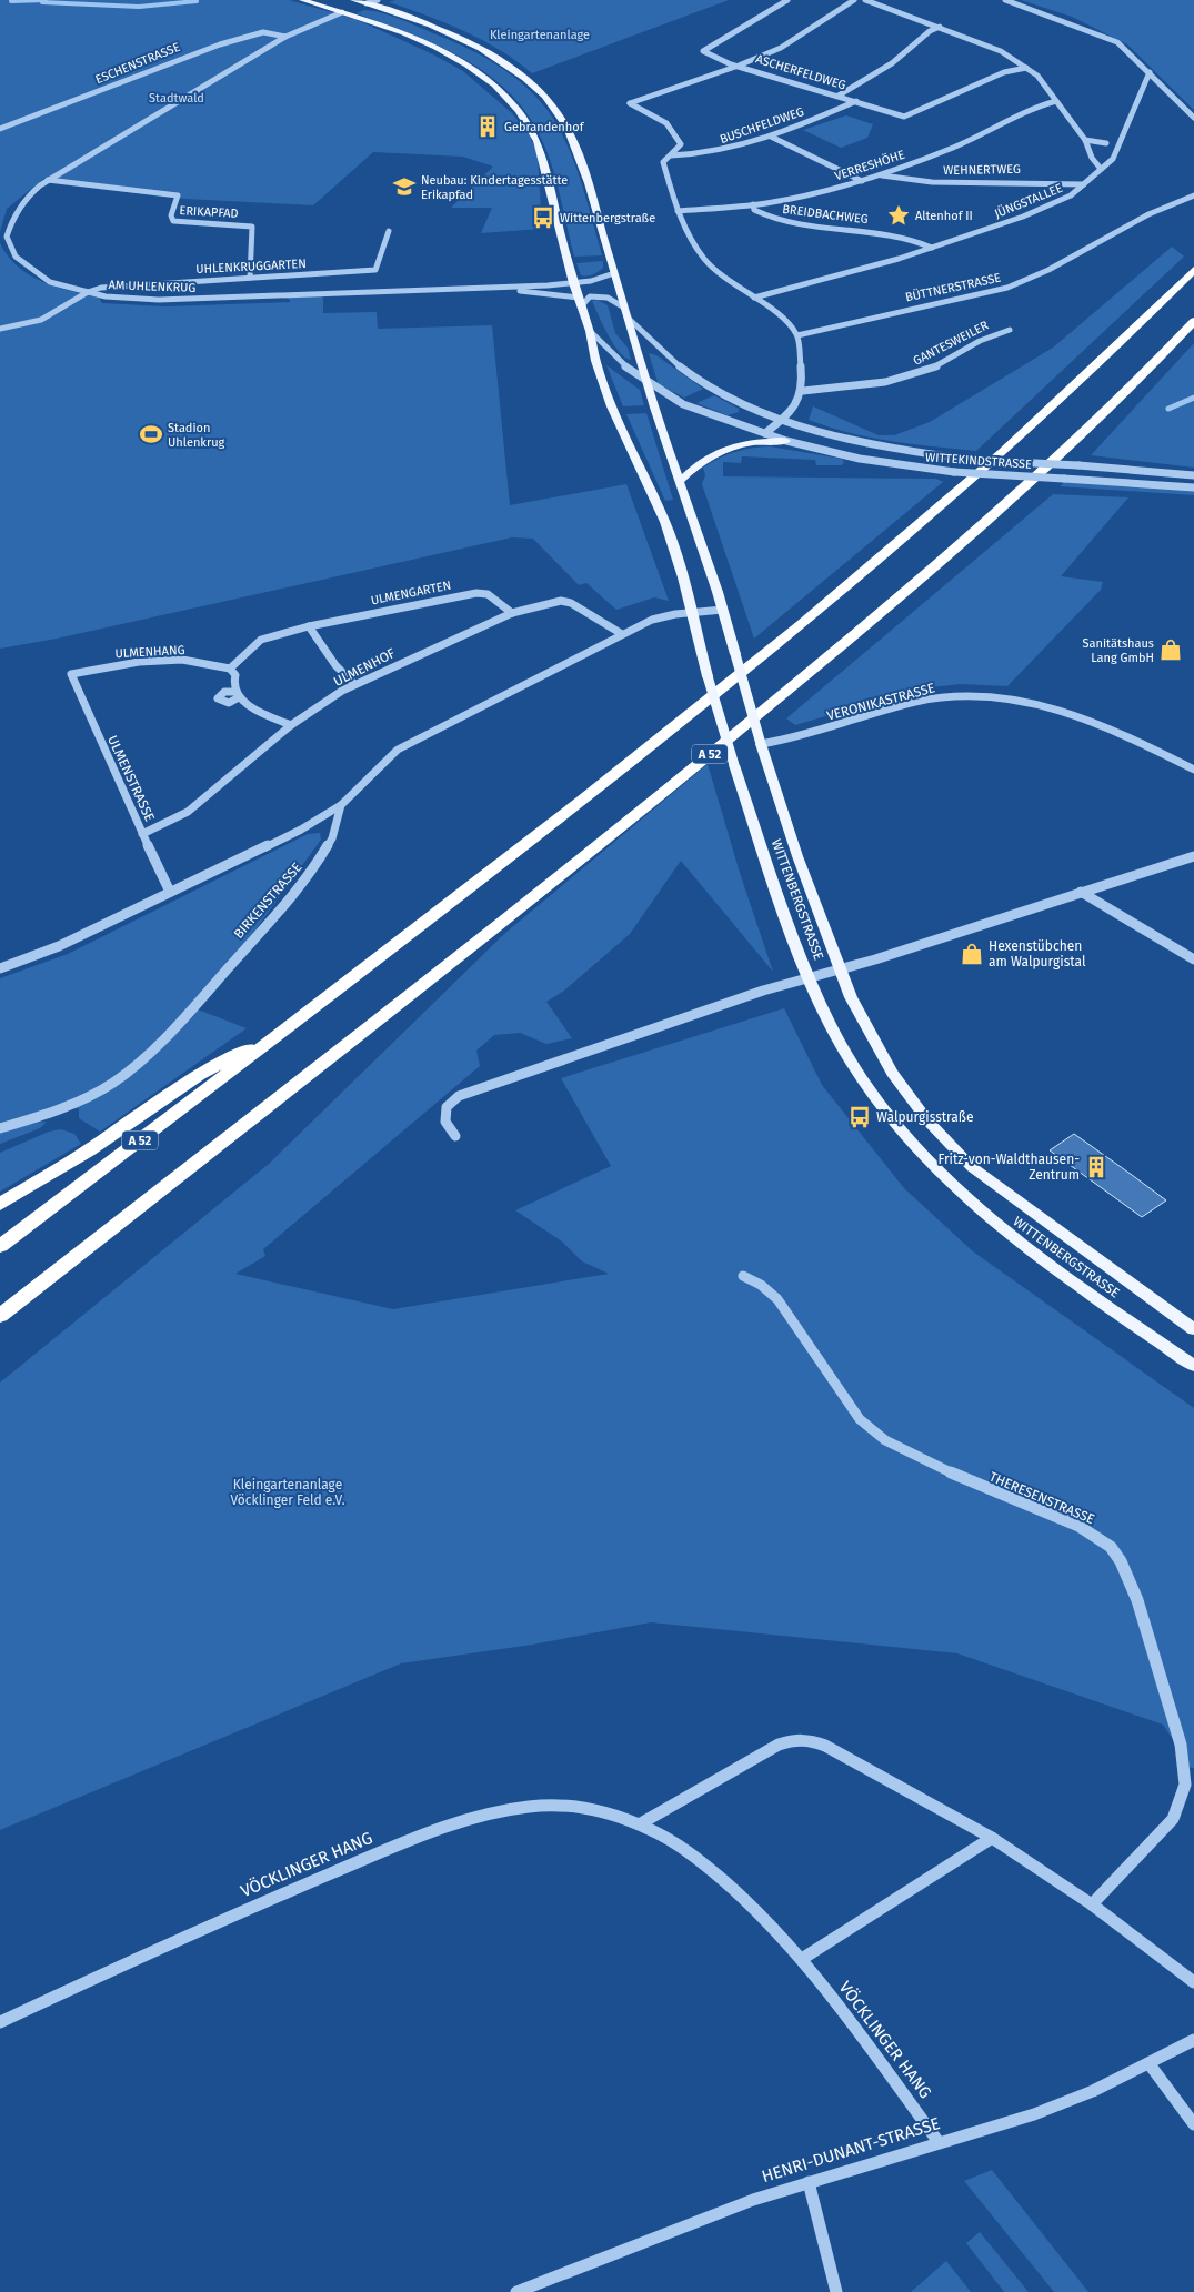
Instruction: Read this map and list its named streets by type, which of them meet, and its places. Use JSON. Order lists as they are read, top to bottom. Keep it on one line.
{"streets":{"highway":["A 52"],"main road":["WITTENBERGSTRASSE"],"street":["ESCHENSTRASSE","ASCHERFELDWEG","BUSCHFELDWEG","VERRESHÖHE","WEHNERTWEG","JÜNGSTALLEE","ERIKAPFAD","BREIDBACHWEG","UHLENKRUGGARTEN","AM UHLENKRUG","BÜTTNERSTRASSE","GANTESWEILER","WITTEKINDSTRASSE","ULMENGARTEN","ULMENHANG","ULMENHOF","VERONIKASTRASSE","ULMENSTRASSE","BIRKENSTRASSE","THERESENSTRASSE","VÖCKLINGER HANG","HENRI-DUNANT-STRASSE"]},"crossings":[["ESCHENSTRASSE","AM UHLENKRUG"],["ASCHERFELDWEG","BUSCHFELDWEG"],["VERRESHÖHE","WEHNERTWEG"],["VERRESHÖHE","BREIDBACHWEG"],["WEHNERTWEG","JÜNGSTALLEE"],["JÜNGSTALLEE","BREIDBACHWEG"],["ERIKAPFAD","UHLENKRUGGARTEN"],["ERIKAPFAD","AM UHLENKRUG"],["UHLENKRUGGARTEN","AM UHLENKRUG"],["AM UHLENKRUG","WITTENBERGSTRASSE"],["WITTEKINDSTRASSE","WITTENBERGSTRASSE"],["ULMENGARTEN","ULMENHANG"],["ULMENGARTEN","ULMENHOF"],["ULMENHANG","ULMENSTRASSE"],["ULMENHOF","ULMENSTRASSE"],["VERONIKASTRASSE","WITTENBERGSTRASSE"],["VÖCKLINGER HANG","HENRI-DUNANT-STRASSE"]],"parks":["Kleingartenanlage","Stadtwald","Kleingartenanlage Vöcklinger Feld e.V."],"places":{"building":["Gebrandenhof","Fritz-von-Waldthausen- Zentrum"],"school or university":["Neubau: Kindertagesstätte Erikapfad"],"place":["Altenhof II"],"bus stop":["Wittenbergstraße","Walpurgisstraße"],"sports":["Stadion Uhlenkrug"],"shop":["Sanitätshaus Lang GmbH","Hexenstübchen am Walpurgistal"]}}
